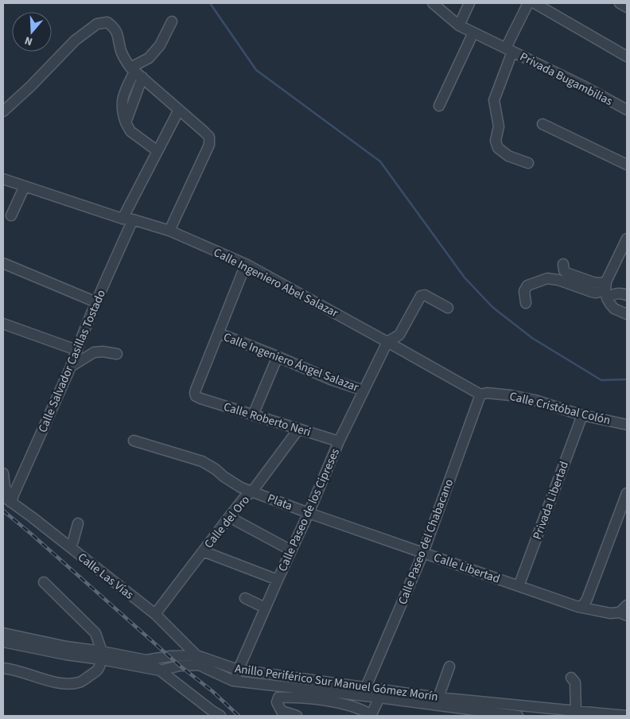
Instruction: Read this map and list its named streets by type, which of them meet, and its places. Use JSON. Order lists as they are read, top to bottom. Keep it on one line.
{"streets":{"street":["Privada Bugambilias","Calle Ingeniero Abel Salazar","Calle Salvador Casillas Tostado","Calle Ingeniero Ángel Salazar","Calle Cristóbal Colón","Calle Roberto Neri","Privada Libertad","Plata","Calle Paseo de los Cipreses","Calle del Oro","Calle Paseo del Chabacano","Calle Libertad","Calle Las Vías","Anillo Periférico Sur Manuel Gómez Morín"]},"crossings":[["Calle Ingeniero Abel Salazar","Calle Salvador Casillas Tostado"],["Calle Ingeniero Abel Salazar","Calle Paseo de los Cipreses"],["Calle Salvador Casillas Tostado","Calle Las Vías"],["Calle Ingeniero Ángel Salazar","Calle Roberto Neri"],["Calle Ingeniero Ángel Salazar","Calle Paseo de los Cipreses"],["Calle Cristóbal Colón","Privada Libertad"],["Calle Cristóbal Colón","Calle Paseo del Chabacano"],["Calle Roberto Neri","Calle Paseo de los Cipreses"],["Calle Roberto Neri","Calle del Oro"],["Privada Libertad","Calle Libertad"],["Plata","Calle Paseo de los Cipreses"],["Plata","Calle del Oro"],["Plata","Calle Libertad"],["Calle Paseo de los Cipreses","Calle Libertad"],["Calle Paseo de los Cipreses","Anillo Periférico Sur Manuel Gómez Morín"],["Calle del Oro","Calle Las Vías"],["Calle Paseo del Chabacano","Calle Libertad"],["Calle Paseo del Chabacano","Anillo Periférico Sur Manuel Gómez Morín"],["Calle Las Vías","Anillo Periférico Sur Manuel Gómez Morín"]],"north":"bottom"}
